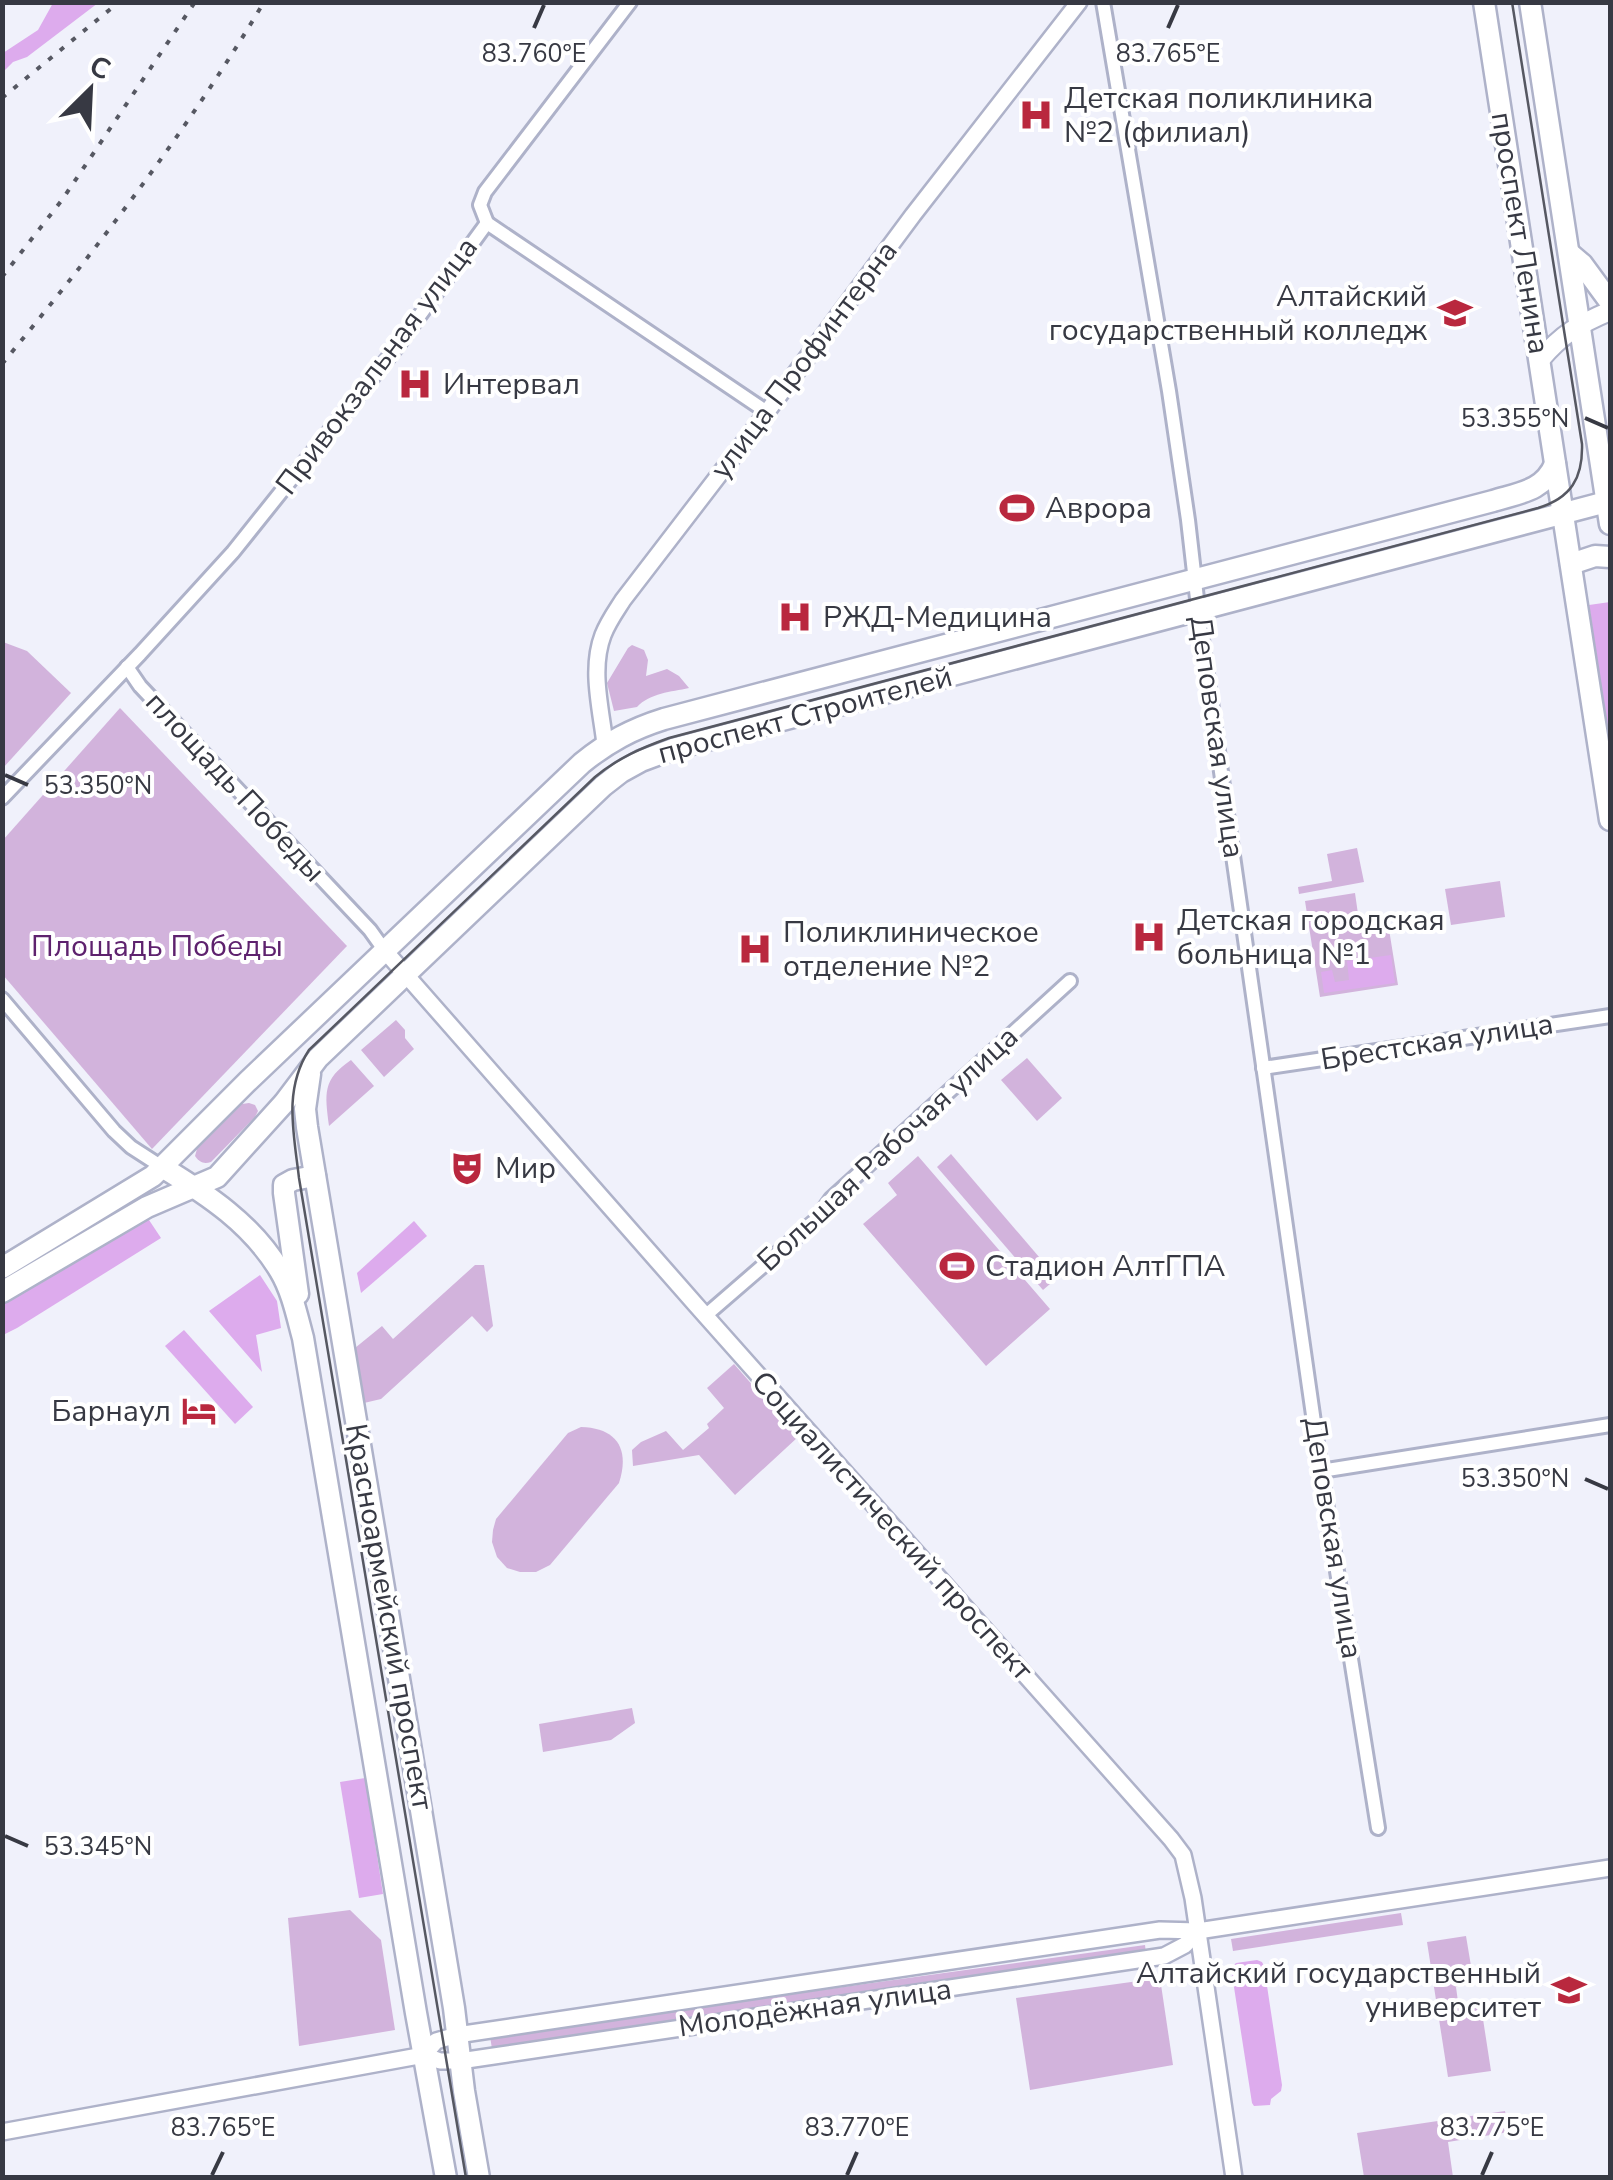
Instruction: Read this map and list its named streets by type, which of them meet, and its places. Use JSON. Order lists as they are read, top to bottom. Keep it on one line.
{"streets":{"main road":["проспект Ленина","проспект Строителей","Красноармейский проспект"],"street":["улица Профинтерна","Привокзальная улица","Деповская улица","площадь Победы","Брестская улица","Большая Рабочая улица","Социалистический проспект","Молодёжная улица"]},"crossings":[["проспект Ленина","проспект Строителей"],["улица Профинтерна","проспект Строителей"],["Привокзальная улица","площадь Победы"],["проспект Строителей","Деповская улица"],["проспект Строителей","площадь Победы"],["проспект Строителей","Социалистический проспект"],["проспект Строителей","Красноармейский проспект"],["Деповская улица","Брестская улица"],["площадь Победы","Социалистический проспект"],["Большая Рабочая улица","Социалистический проспект"],["Социалистический проспект","Молодёжная улица"],["Красноармейский проспект","Молодёжная улица"]],"parks":["Площадь Победы"],"places":{"hospital":["Детская поликлиника №2 (филиал)","Интервал","РЖД-Медицина","Детская городская больница №1","Поликлиническое отделение №2"],"school or university":["Алтайский государственный колледж","Алтайский государственный университет"],"sports":["Аврора","Стадион АлтГПА"],"theatre":["Мир"],"hotel":["Барнаул"]},"north":"top right","coordinates":["83.760°E","83.765°E","53.355°N","53.350°N","53.345°N","83.770°E","83.775°E"]}
